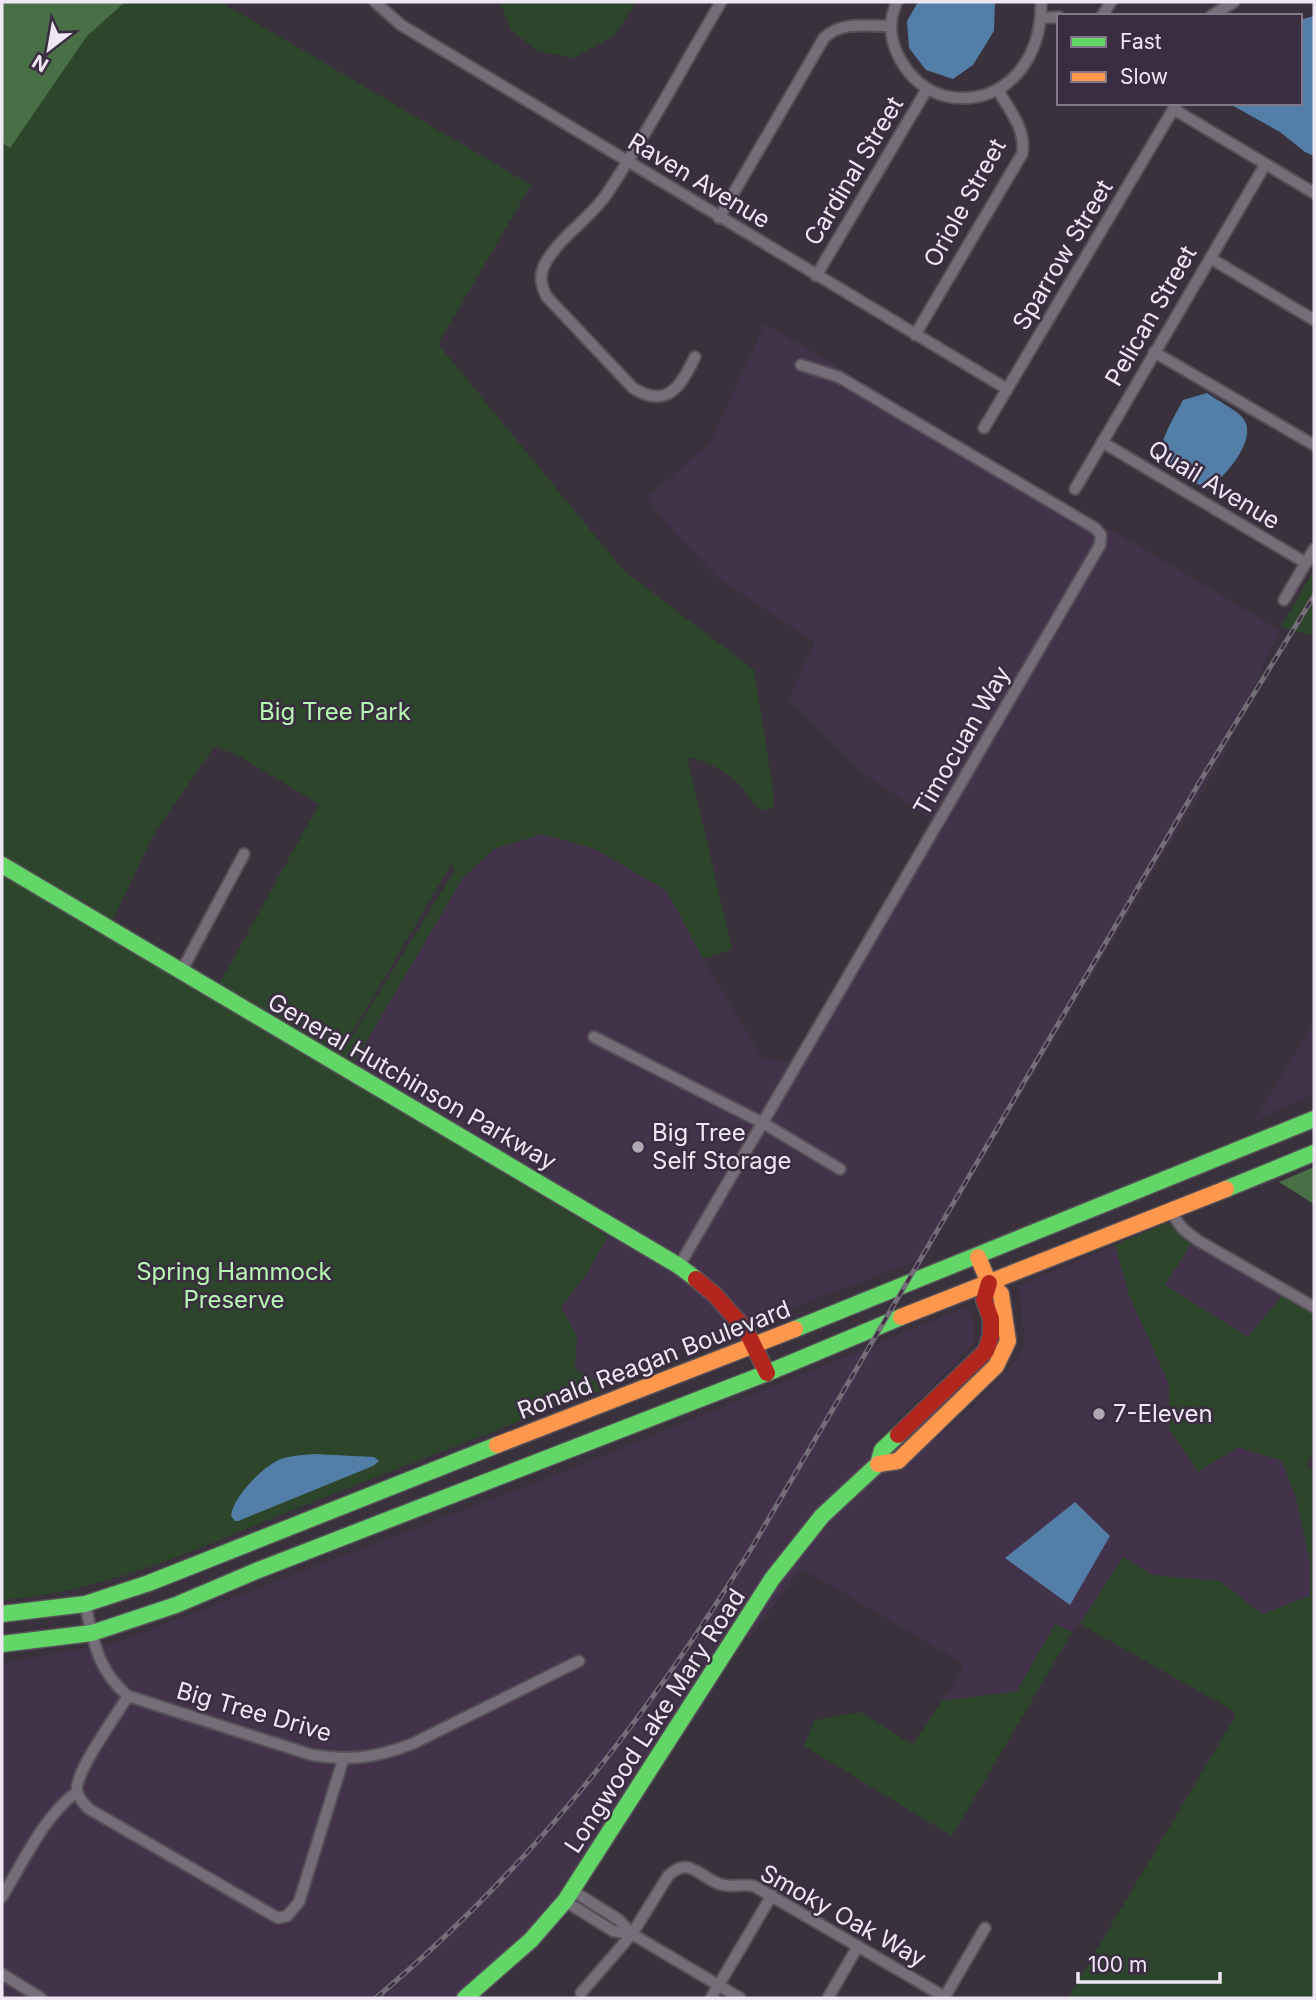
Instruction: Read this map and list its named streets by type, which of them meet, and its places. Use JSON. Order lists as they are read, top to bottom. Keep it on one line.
{"streets":{"main road":["General Hutchinson Parkway","Ronald Reagan Boulevard","Longwood Lake Mary Road"],"street":["Cardinal Street","Raven Avenue","Oriole Street","Sparrow Street","Pelican Street","Quail Avenue","Timocuan Way","Big Tree Drive","Smoky Oak Way"]},"crossings":[["Cardinal Street","Raven Avenue"],["Raven Avenue","Oriole Street"],["Raven Avenue","Sparrow Street"],["Pelican Street","Quail Avenue"],["Timocuan Way","General Hutchinson Parkway"],["General Hutchinson Parkway","Ronald Reagan Boulevard"],["Ronald Reagan Boulevard","Big Tree Drive"],["Ronald Reagan Boulevard","Longwood Lake Mary Road"]],"parks":["Big Tree Park","Spring Hammock Preserve"],"places":["Big Tree Self Storage","7-Eleven"],"legend":["Fast","Slow"],"scale_bar":"100 m","north":"bottom left"}
